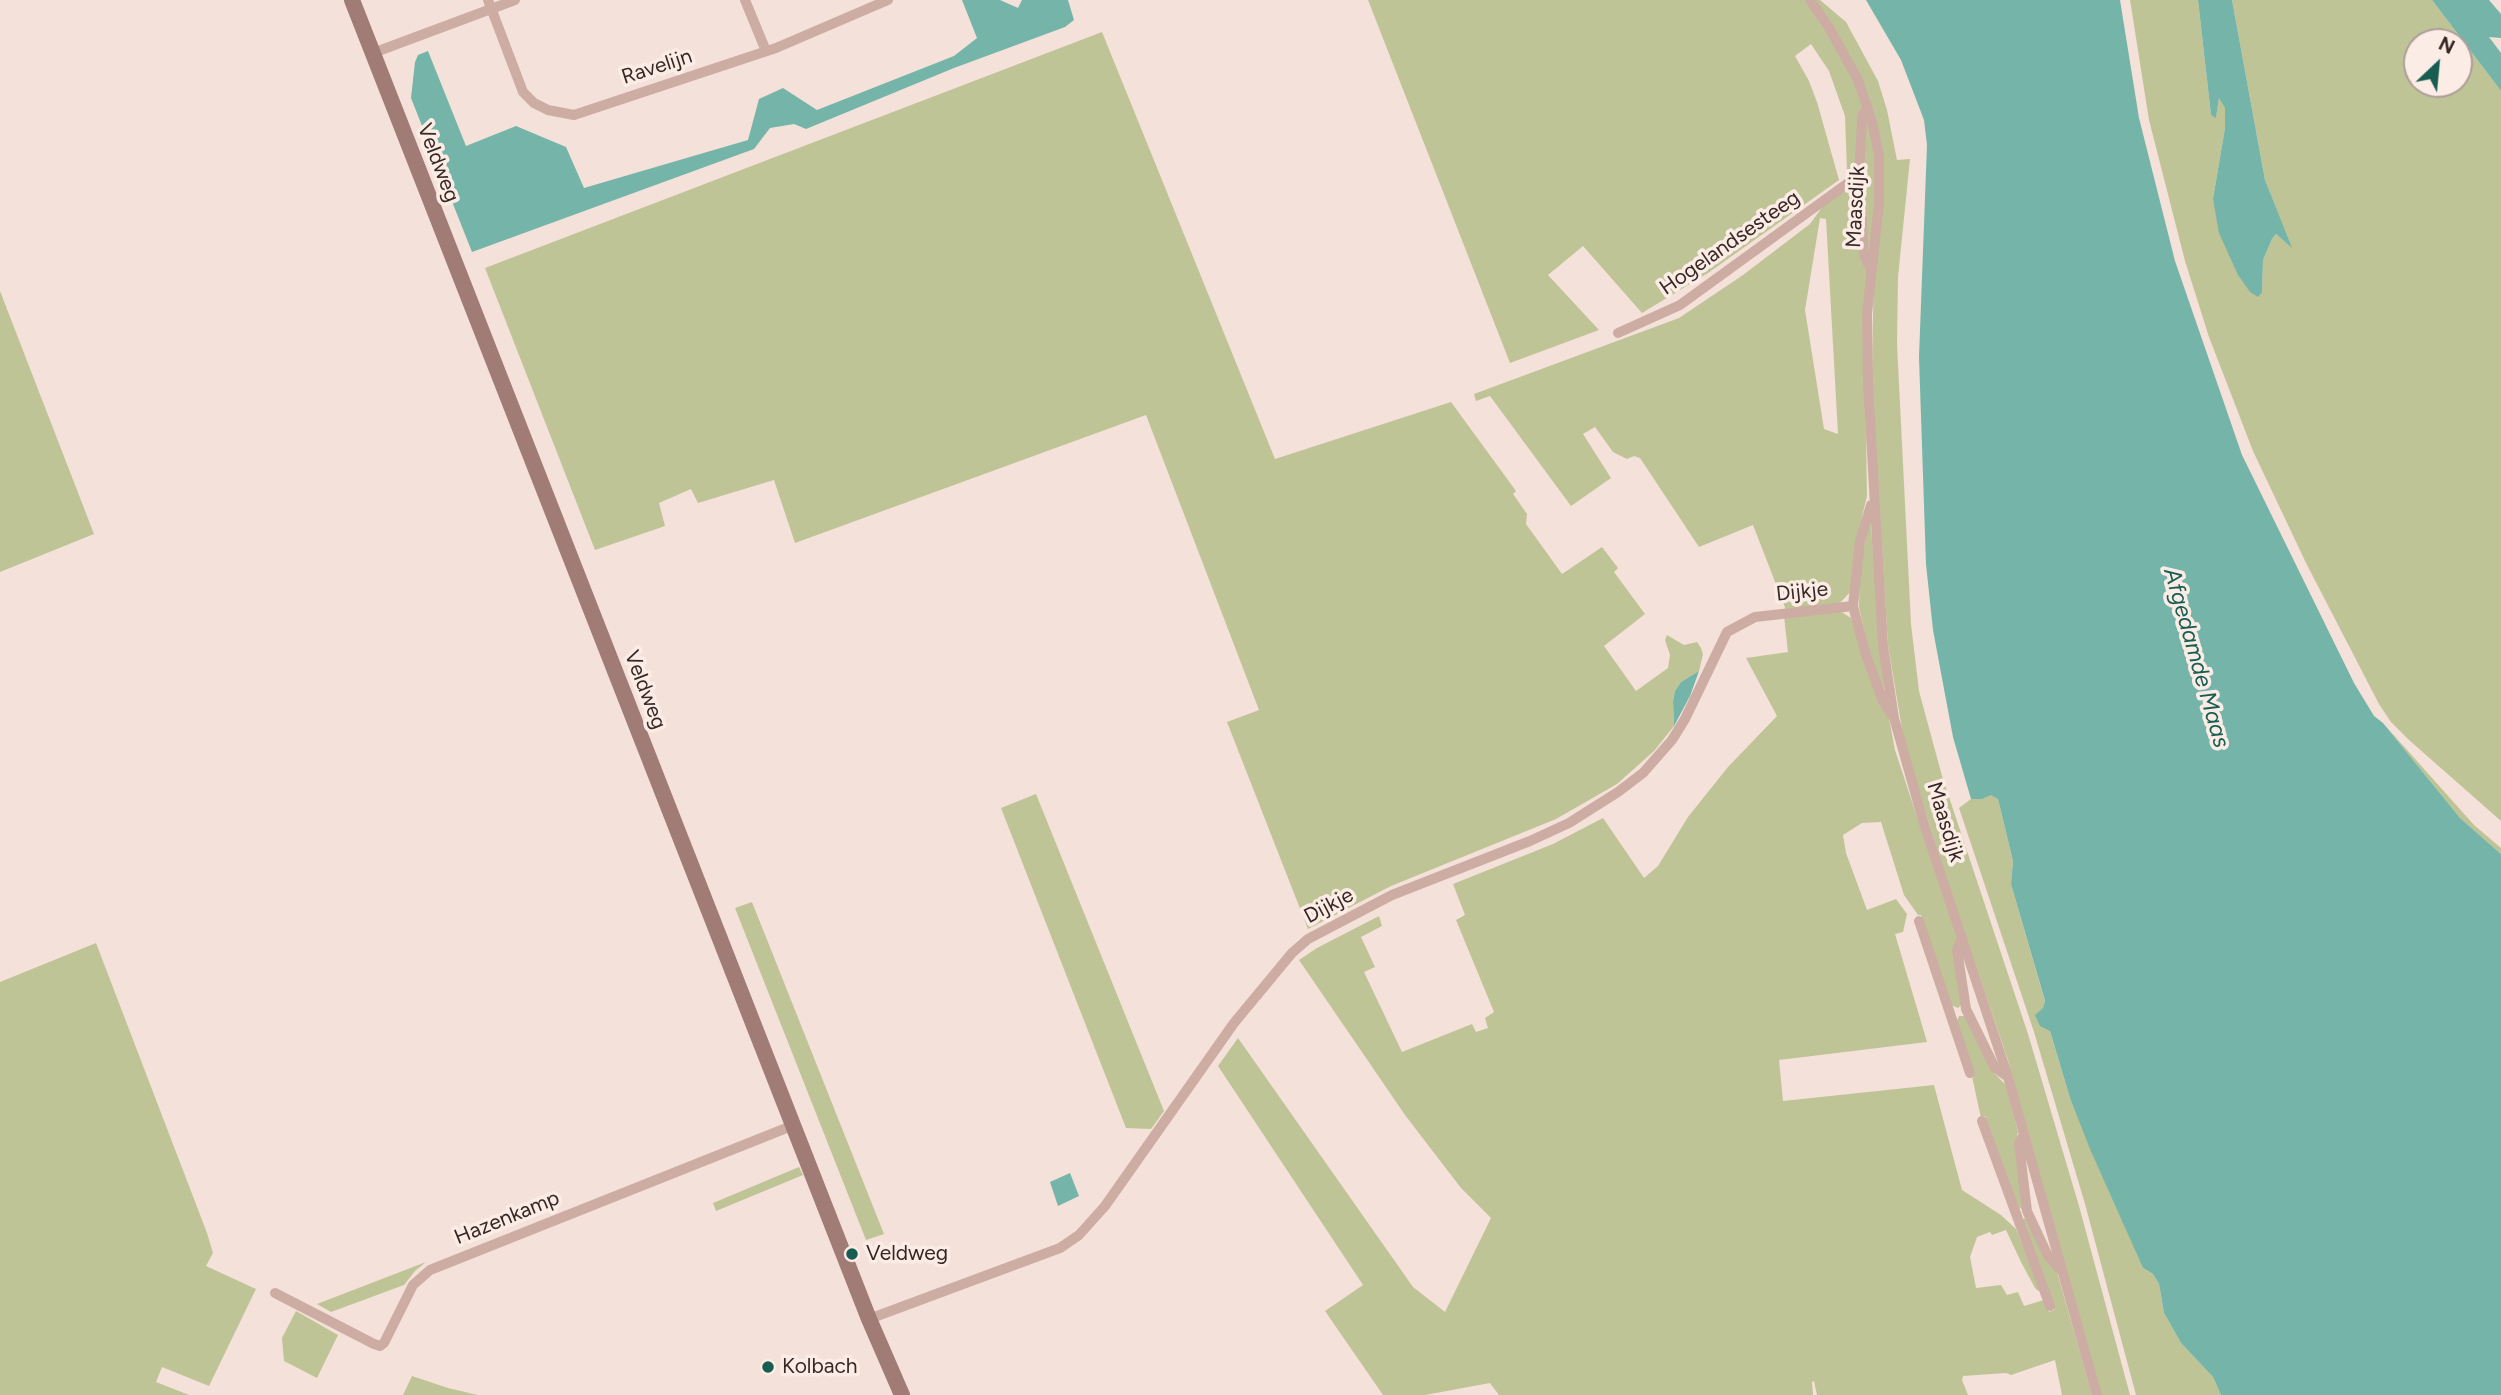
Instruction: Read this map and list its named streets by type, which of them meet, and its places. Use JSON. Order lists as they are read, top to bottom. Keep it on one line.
{"streets":{"street":["Ravelijn","Veldweg","Maasdijk","Hogelandsesteeg","Dijkje","Hazenkamp"]},"crossings":[["Veldweg","Dijkje"],["Veldweg","Hazenkamp"],["Maasdijk","Hogelandsesteeg"],["Maasdijk","Dijkje"]],"water":["Afgedamde Maas"],"places":["Veldweg","Kolbach"],"north":"top right"}
